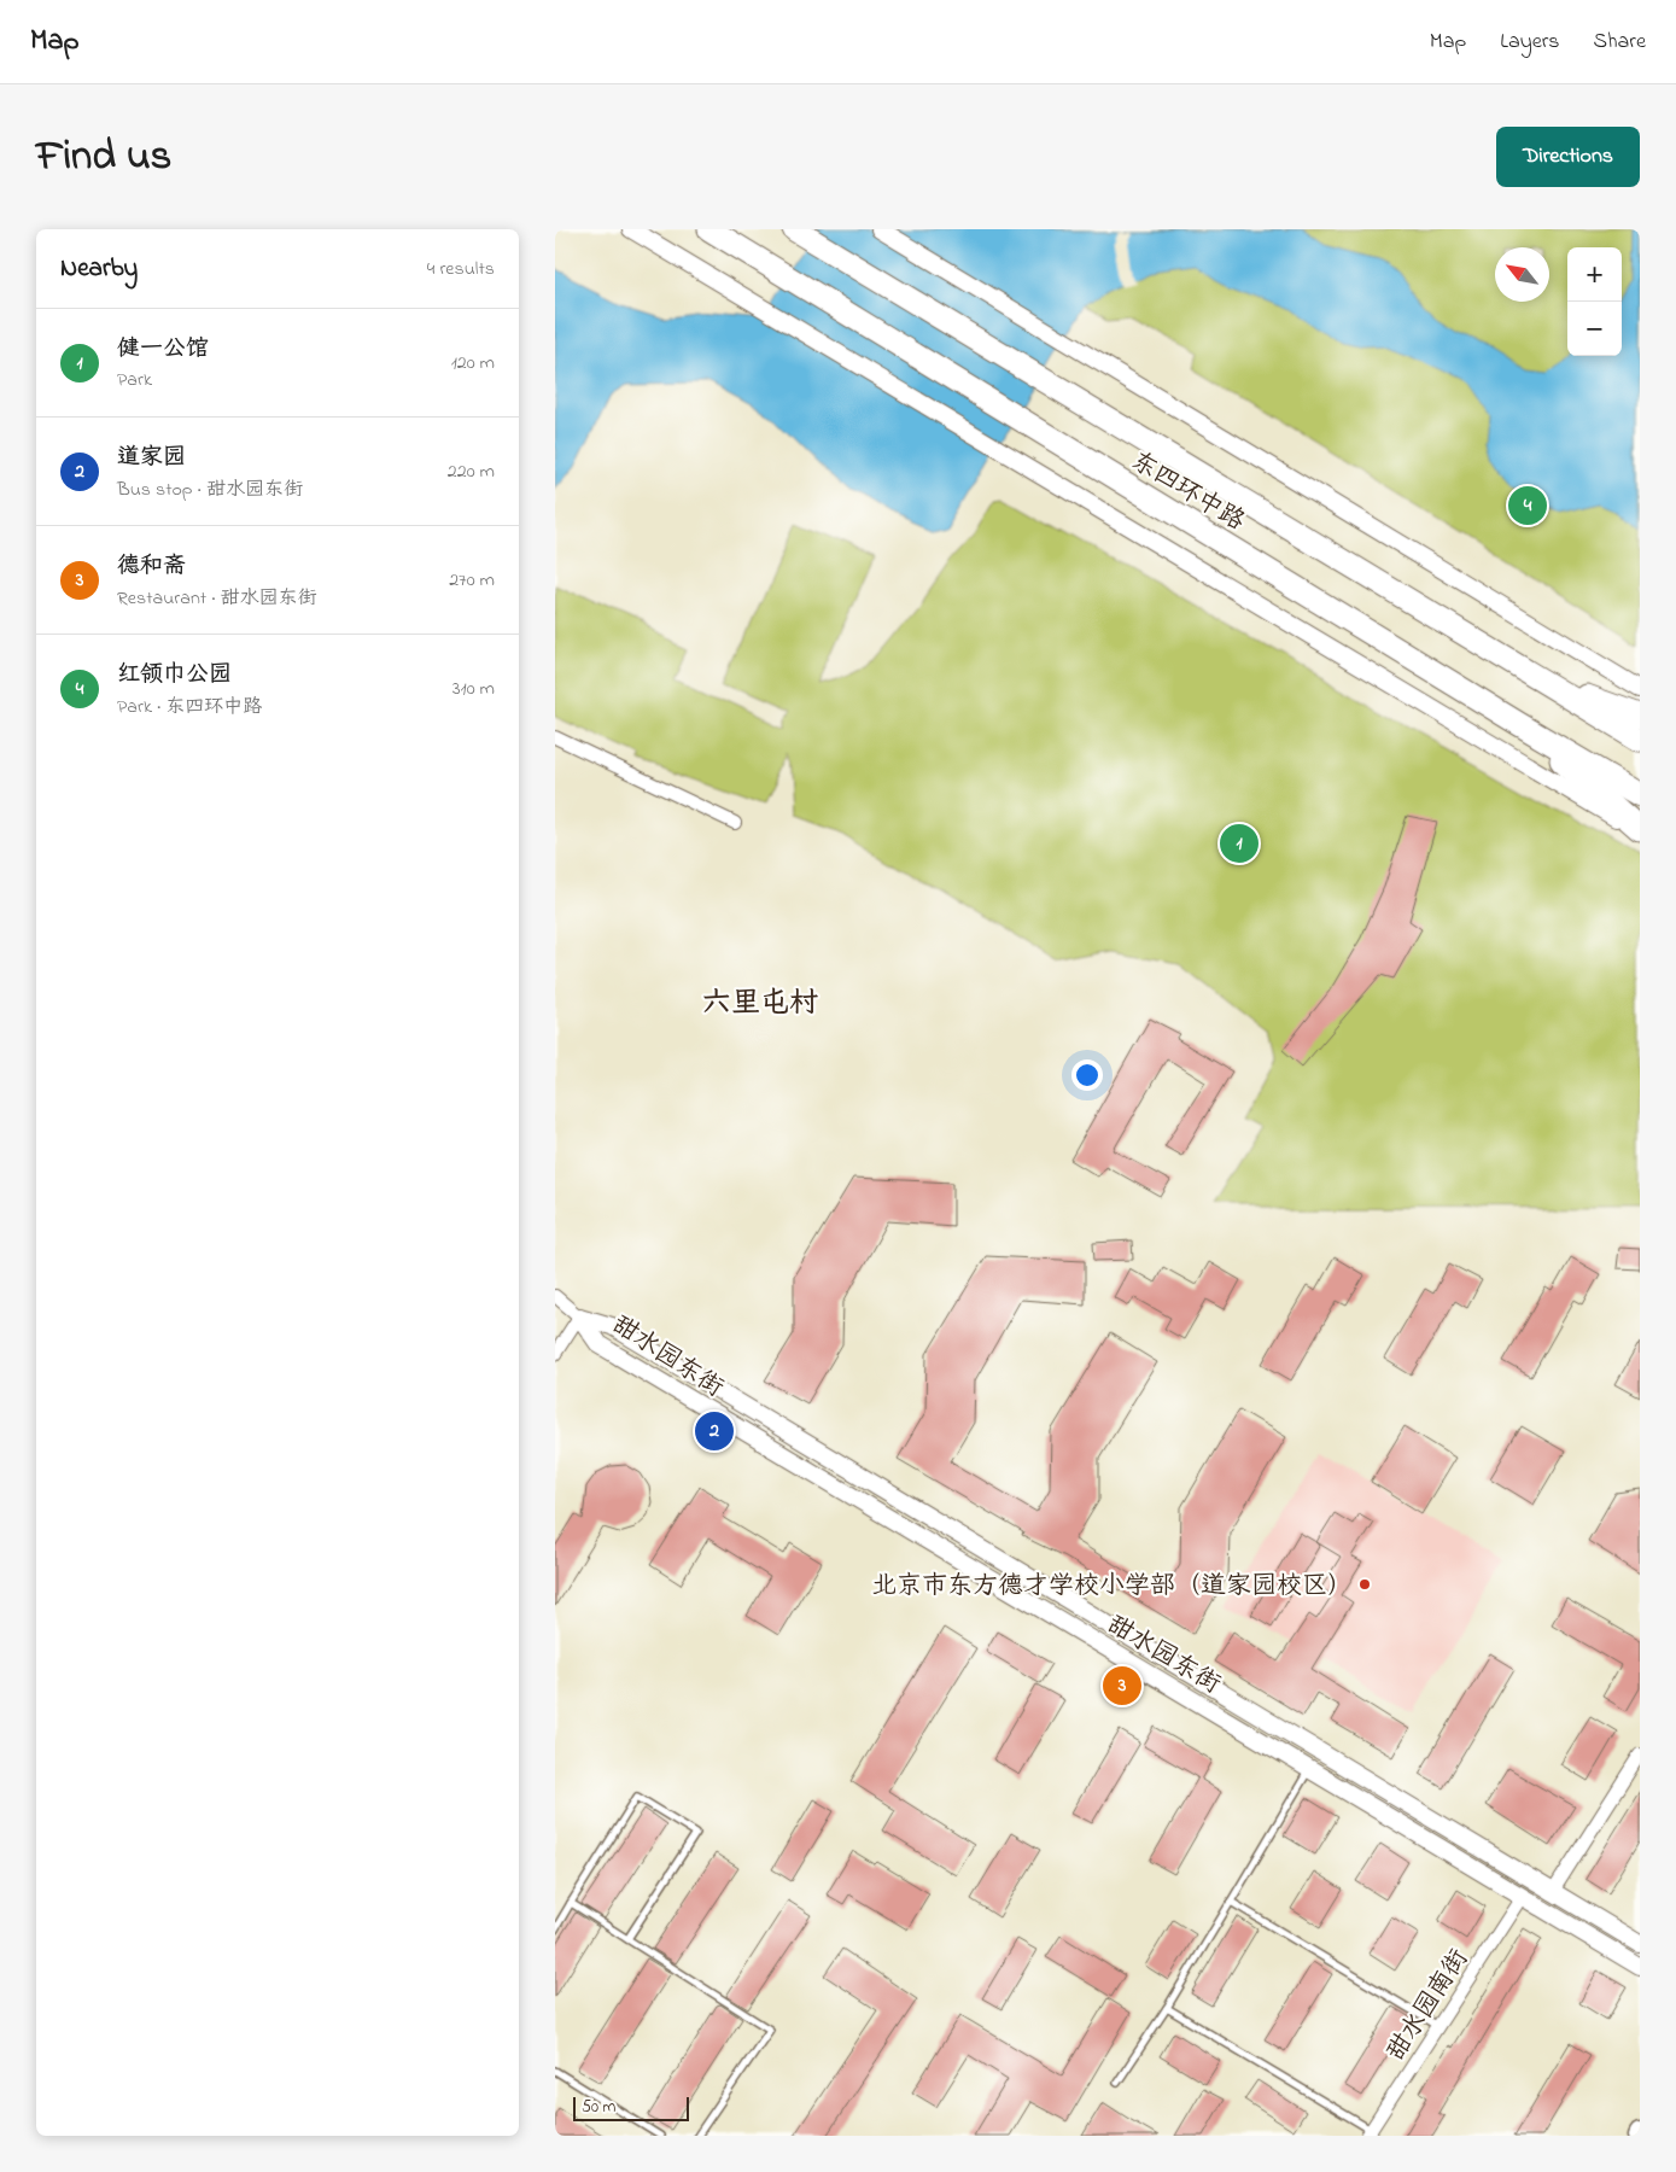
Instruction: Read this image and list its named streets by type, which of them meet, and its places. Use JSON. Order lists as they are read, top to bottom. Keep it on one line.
{"streets":{"highway":["东四环中路"],"street":["甜水园东街","甜水园南街"]},"crossings":[["甜水园东街","甜水园南街"]],"districts":["六里屯村"],"places":["北京市东方德才学校小学部（道家园校区）"],"scale_bar":"50 m","north":"top left","page":{"header":"Map","nav":["Map","Layers","Share"],"title":"Find us","buttons":"Directions","heading":["Nearby","4 results"],"map_buttons":["+","−"],"list":[{"mark":"1","name":"健一公馆","note":"Park","value":"120 m"},{"mark":"2","name":"道家园","note":"Bus stop · 甜水园东街","value":"220 m"},{"mark":"3","name":"德和斋","note":"Restaurant · 甜水园东街","value":"270 m"},{"mark":"4","name":"红领巾公园","note":"Park · 东四环中路","value":"310 m"}],"pins":["4","1","2","3"],"scale":"50 m"}}
